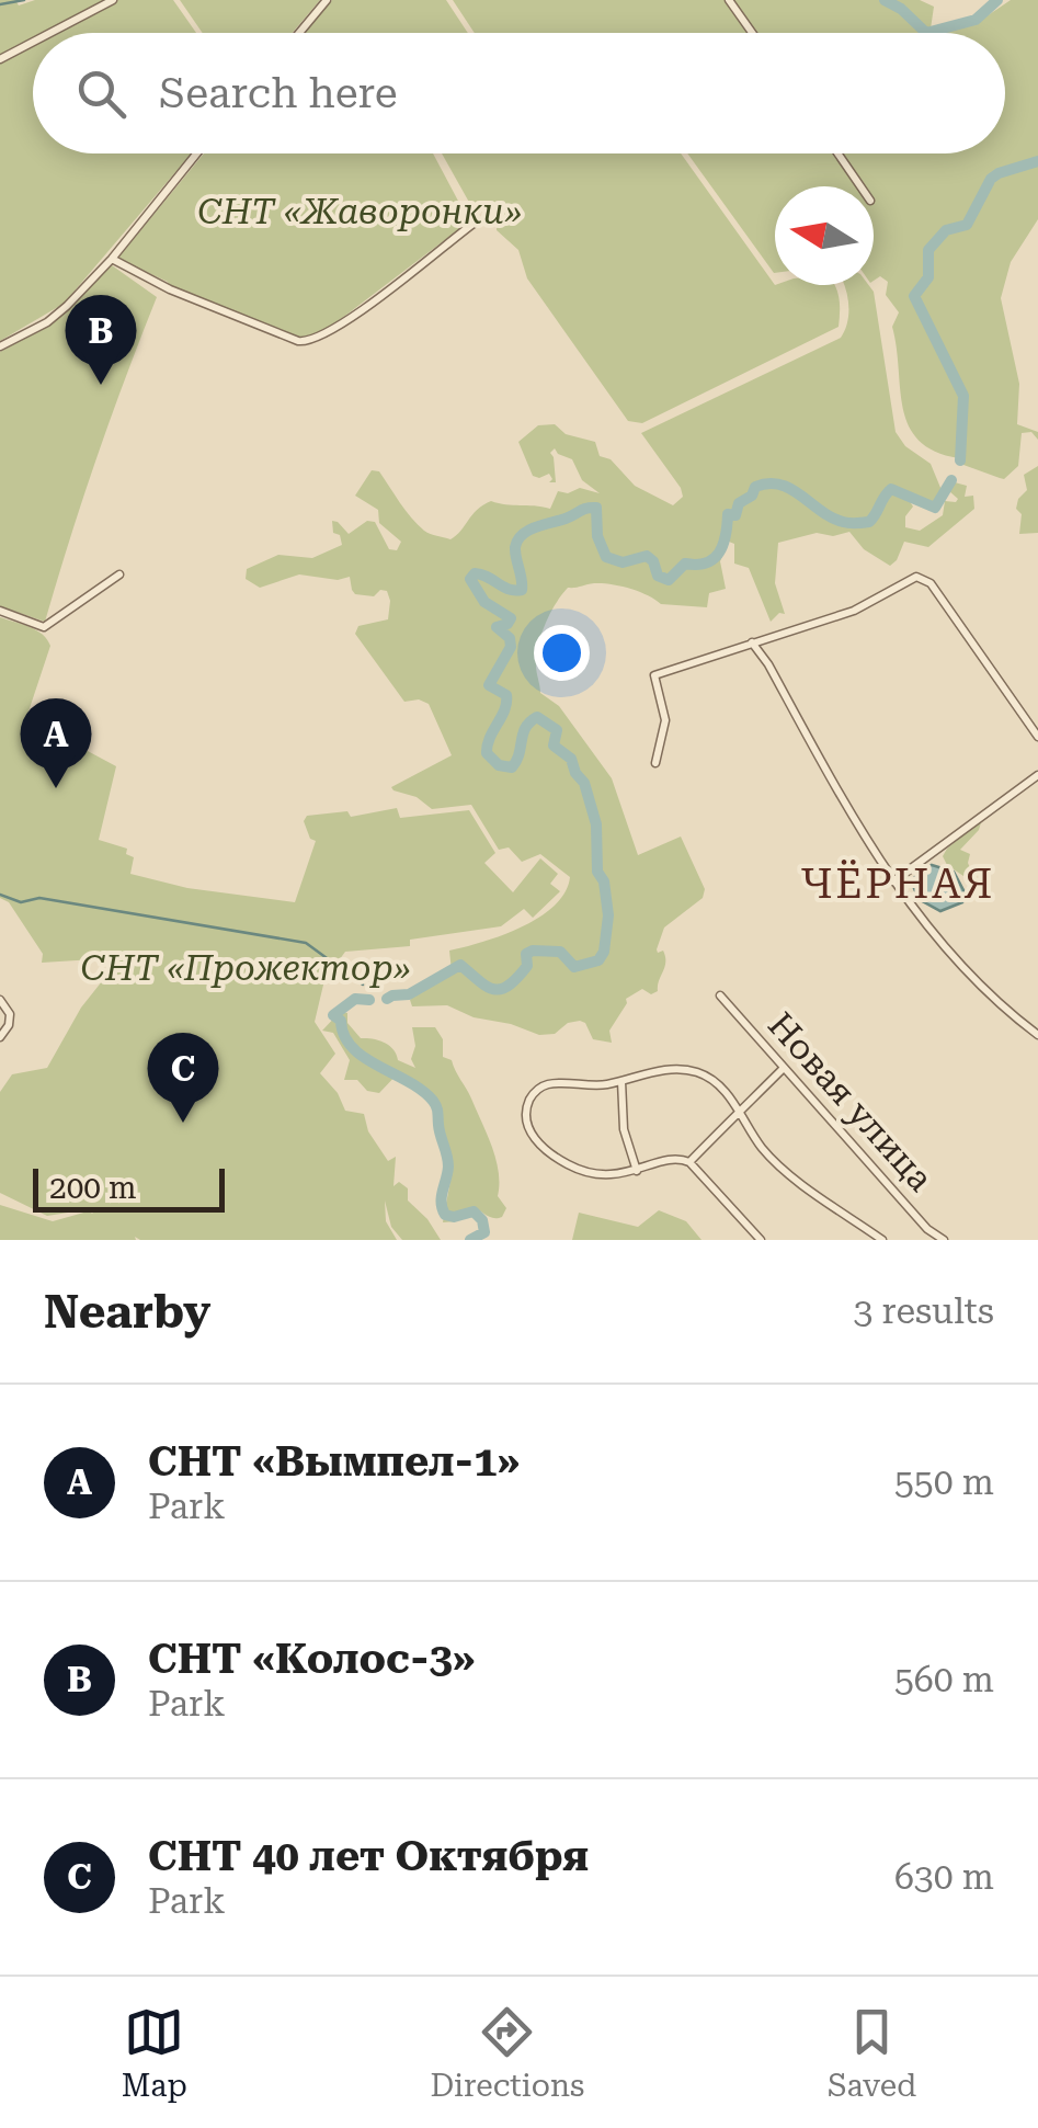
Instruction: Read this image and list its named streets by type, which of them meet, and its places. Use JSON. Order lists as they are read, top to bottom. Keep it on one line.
{"streets":{"street":["Новая улица"]},"districts":["ЧЁРНАЯ"],"parks":["СНТ «Жаворонки»","СНТ «Прожектор»"],"scale_bar":"200 m","north":"left","page":{"search":"Search here","pins":["B","A","C"],"scale":"200 m","heading":["Nearby","3 results"],"list":[{"mark":"A","name":"СНТ «Вымпел-1»","note":"Park","value":"550 m"},{"mark":"B","name":"СНТ «Колос-3»","note":"Park","value":"560 m"},{"mark":"C","name":"СНТ 40 лет Октября","note":"Park","value":"630 m"}],"nav":["Map","Directions","Saved"]}}
